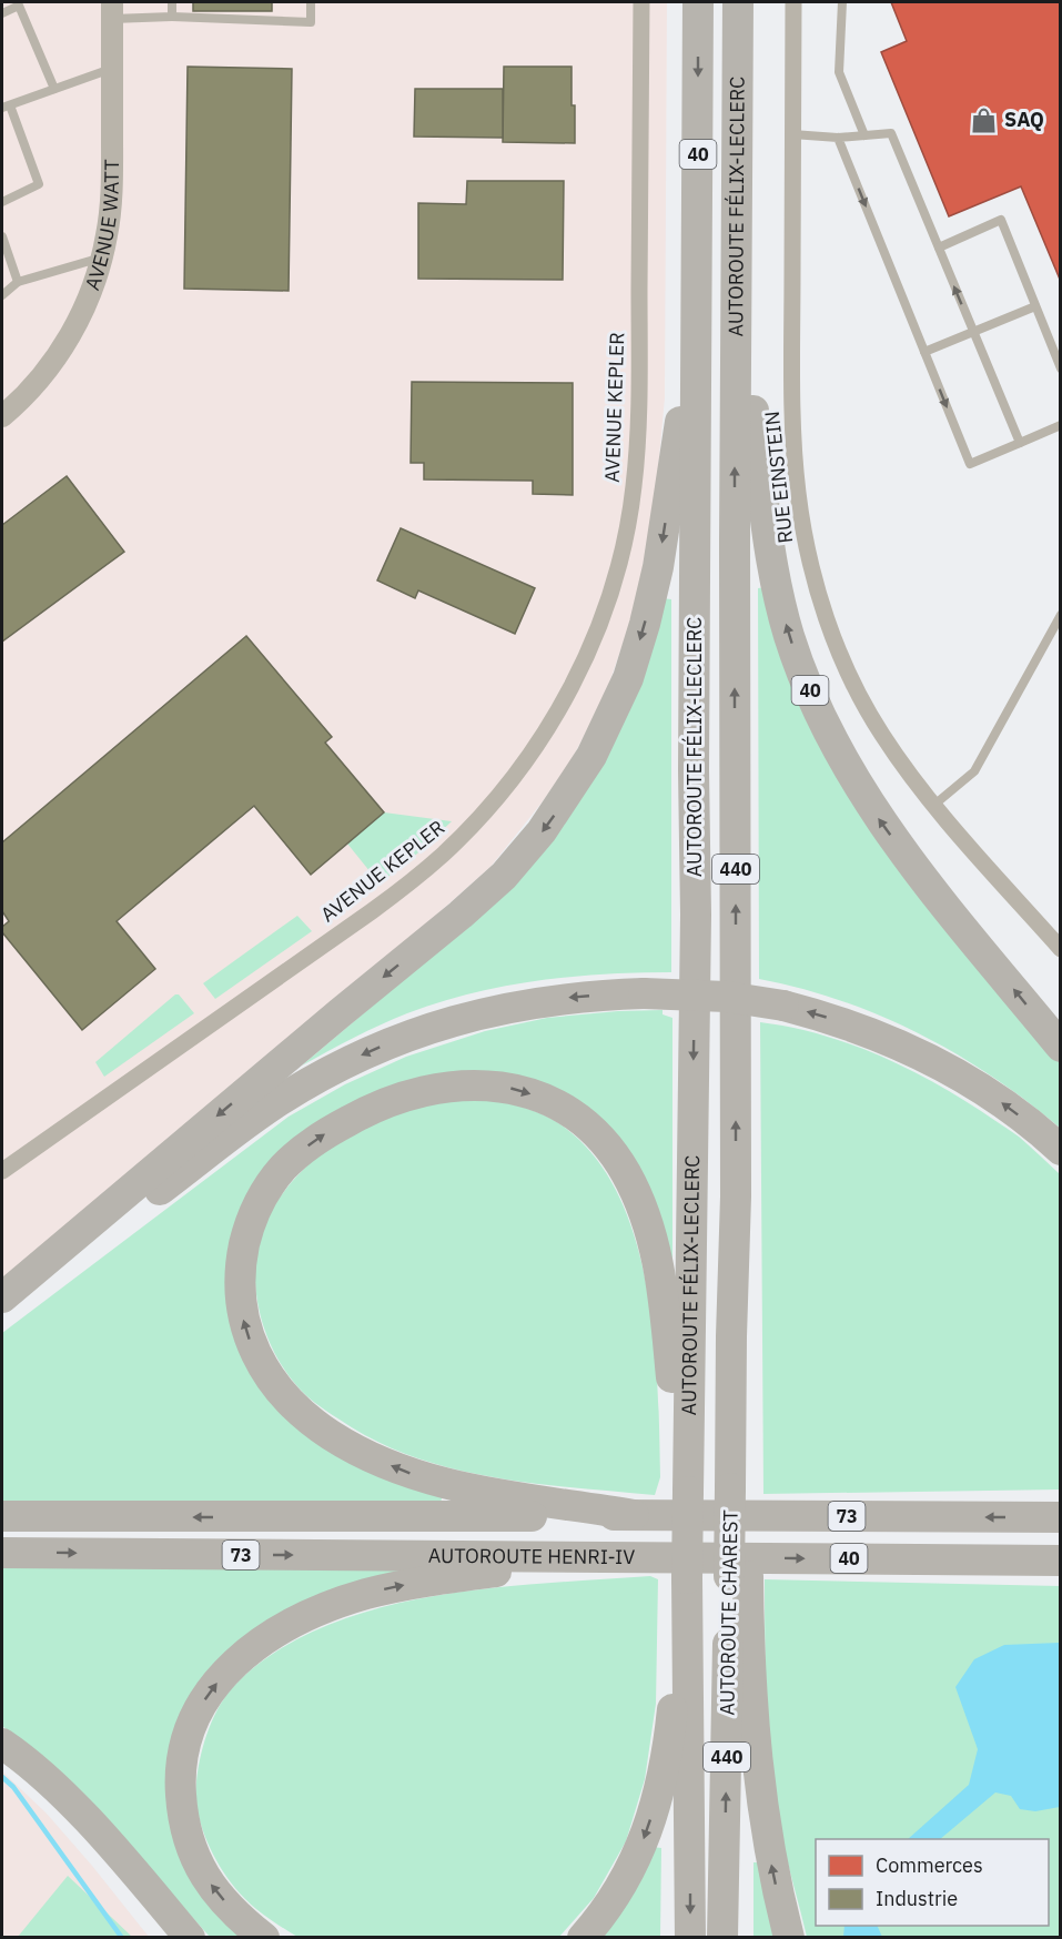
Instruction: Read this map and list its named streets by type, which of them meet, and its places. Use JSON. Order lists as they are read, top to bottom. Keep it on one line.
{"streets":{"highway":["40","AUTOROUTE FÉLIX-LECLERC","440","73","AUTOROUTE HENRI-IV","AUTOROUTE CHAREST"],"street":["AVENUE WATT","AVENUE KEPLER","RUE EINSTEIN"]},"crossings":[["40","AUTOROUTE FÉLIX-LECLERC"],["AUTOROUTE FÉLIX-LECLERC","AUTOROUTE CHAREST"]],"places":{"shop":["SAQ"]},"legend":["Commerces","Industrie"]}
